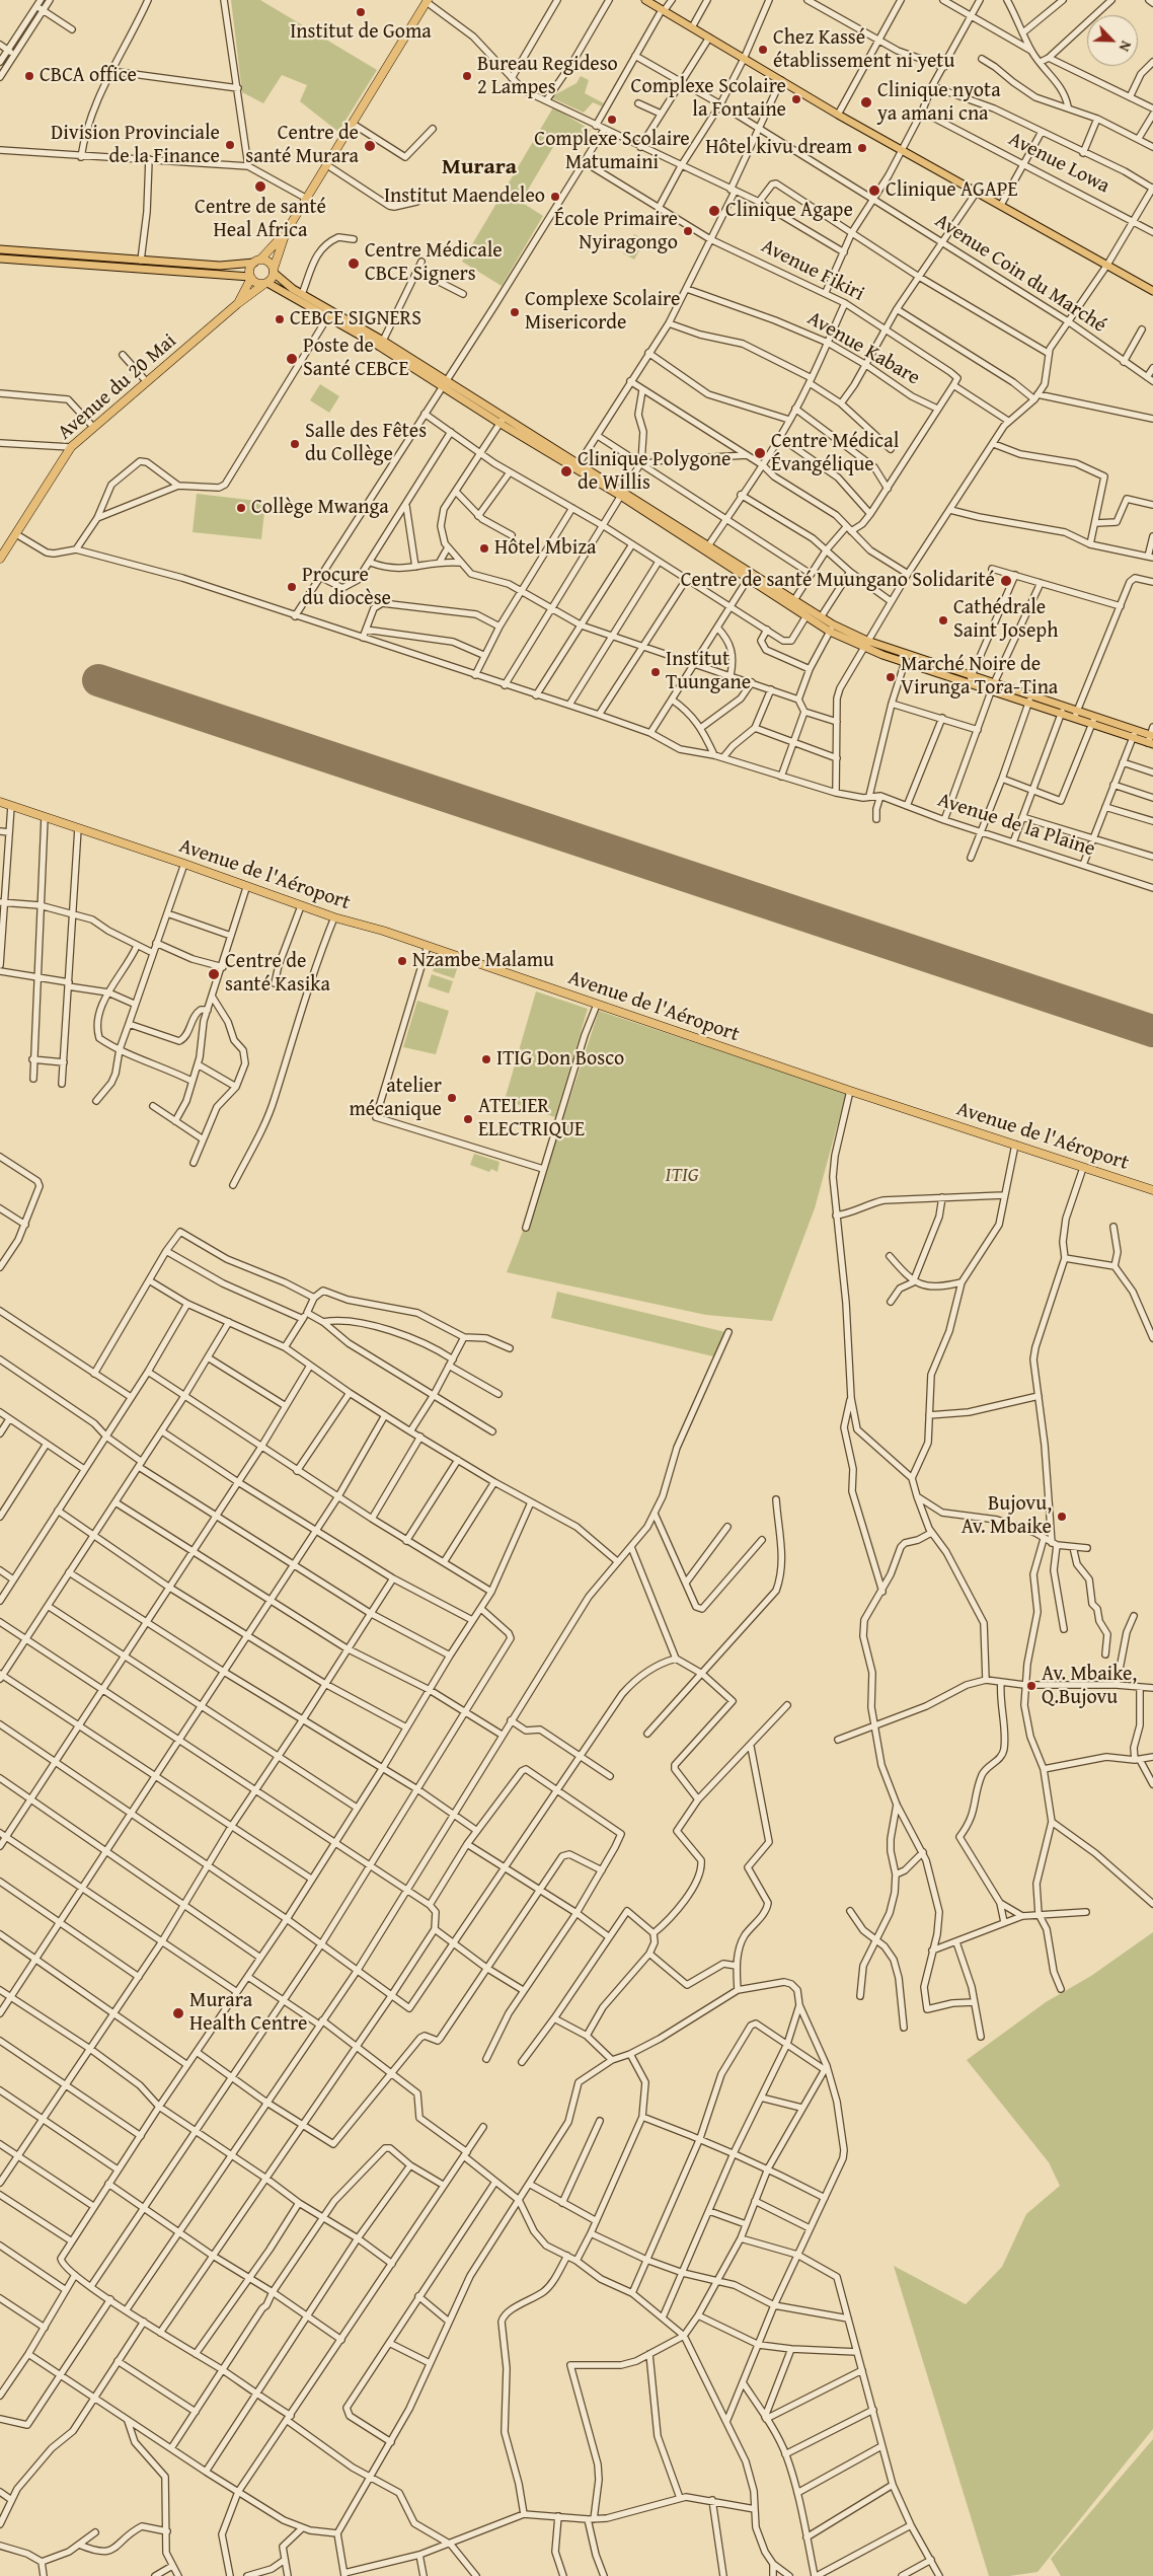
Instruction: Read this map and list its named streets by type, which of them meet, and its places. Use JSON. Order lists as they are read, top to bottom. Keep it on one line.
{"streets":{"highway":["Avenue du 20 Mai","Avenue de l'Aéroport"],"street":["Avenue Lowa","Avenue Fikiri","Avenue Coin du Marché","Avenue Kabare","Avenue de la Plaine"]},"districts":["Murara"],"parks":["ITIG"],"places":["Institut de Goma","Chez Kassé établissement ni yetu","CBCA office","Bureau Regideso 2 Lampes","Complexe Scolaire la Fontaine","Clinique nyota ya amani cna","Complexe Scolaire Matumaini","Division Provinciale de la Finance","Centre de santé Murara","Hôtel kivu dream","Centre de santé Heal Africa","Clinique AGAPE","Institut Maendeleo","Clinique Agape","École Primaire Nyiragongo","Centre Médicale CBCE Signers","Complexe Scolaire Misericorde","CEBCE SIGNERS","Poste de Santé CEBCE","Salle des Fêtes du Collège","Centre Médical Évangélique","Clinique Polygone de Willis","Collège Mwanga","Hôtel Mbiza","Centre de santé Muungano Solidarité","Procure du diocèse","Cathédrale Saint Joseph","Institut Tuungane","Marché Noire de Virunga Tora-Tina","Nzambe Malamu","Centre de santé Kasika","ITIG Don Bosco","atelier mécanique","ATELIER ELECTRIQUE","Bujovu, Av. Mbaike","Av. Mbaike, Q.Bujovu","Murara Health Centre"],"north":"bottom right"}
